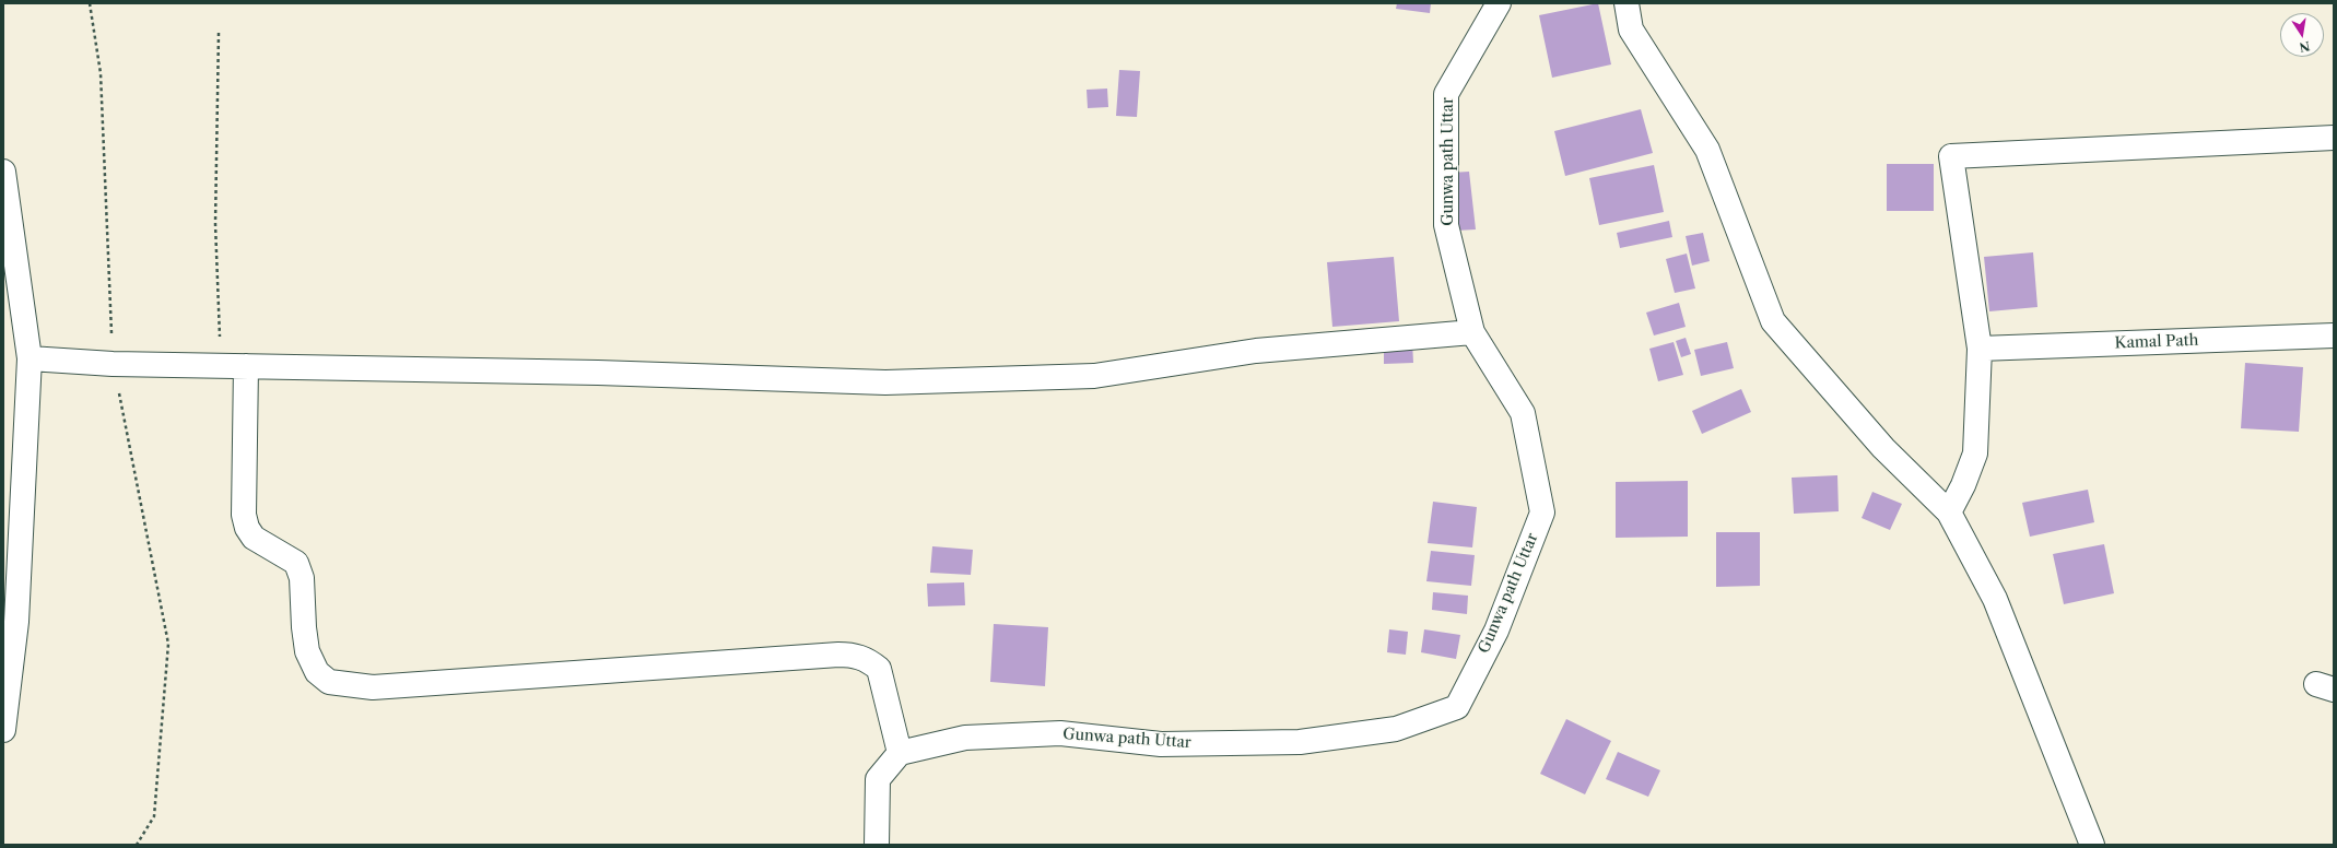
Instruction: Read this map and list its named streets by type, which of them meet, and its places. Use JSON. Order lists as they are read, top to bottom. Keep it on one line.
{"streets":{"street":["Gunwa path Uttar","Kamal Path"]},"north":"bottom"}
